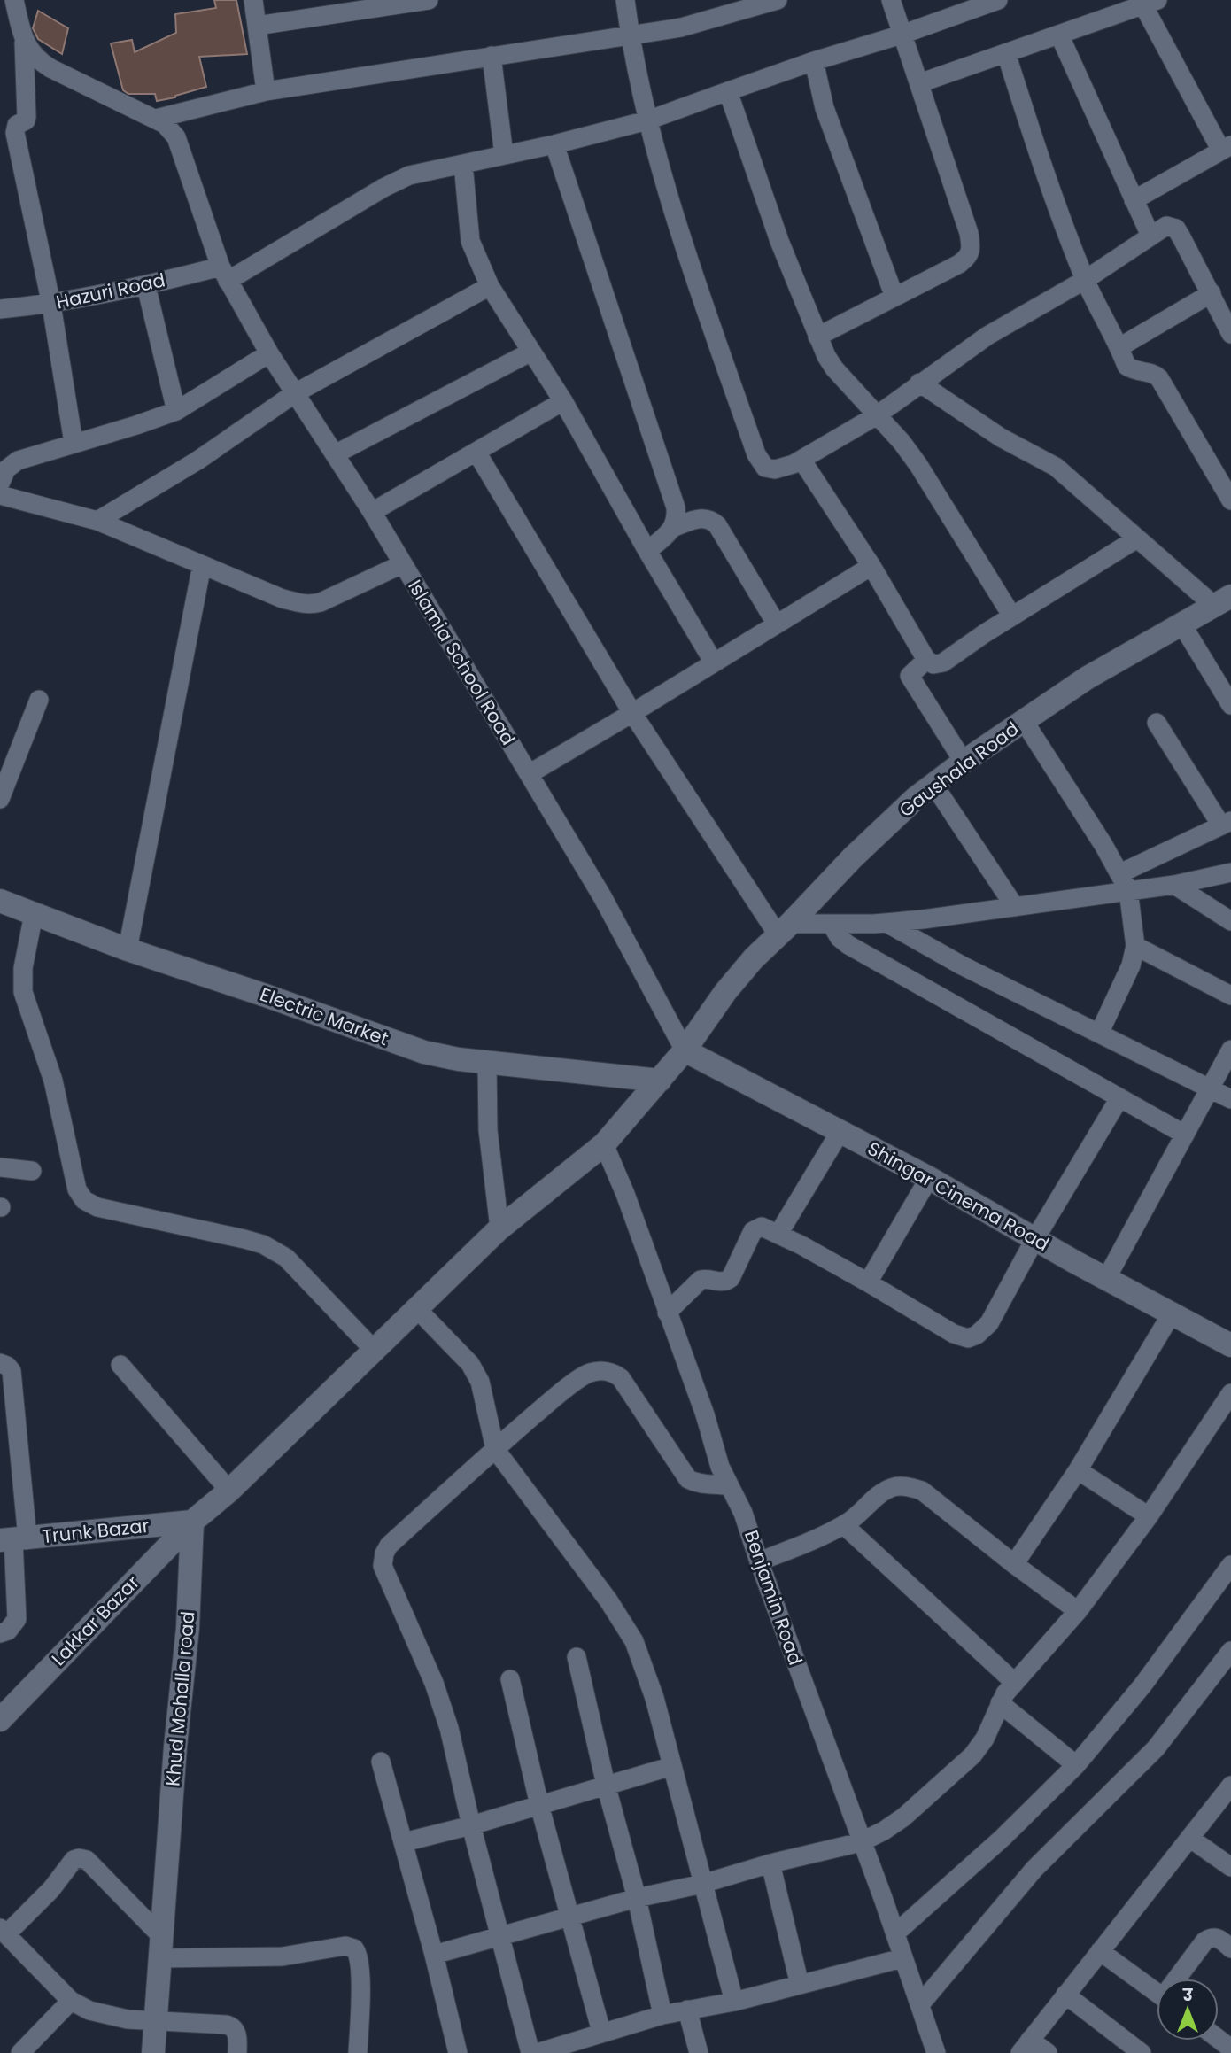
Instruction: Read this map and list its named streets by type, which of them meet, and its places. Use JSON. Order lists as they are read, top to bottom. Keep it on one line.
{"streets":{"street":["Hazuri Road","Islamia School Road","Gaushala Road","Electric Market","Shingar Cinema Road","Trunk Bazar","Benjamin Road","Lakkar Bazar","Khud Mohalla road"]},"crossings":[["Hazuri Road","Islamia School Road"],["Islamia School Road","Gaushala Road"],["Islamia School Road","Shingar Cinema Road"],["Gaushala Road","Electric Market"],["Gaushala Road","Shingar Cinema Road"],["Gaushala Road","Benjamin Road"],["Trunk Bazar","Lakkar Bazar"],["Trunk Bazar","Khud Mohalla road"],["Lakkar Bazar","Khud Mohalla road"]],"north":"top"}
